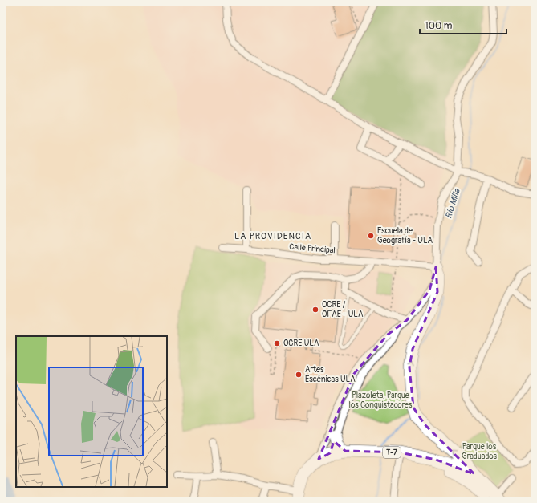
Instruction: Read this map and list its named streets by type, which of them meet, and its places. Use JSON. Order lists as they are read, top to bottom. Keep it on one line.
{"streets":{"highway":["T-7"],"street":["Calle Principal"]},"districts":["LA PROVIDENCIA"],"water":["Río Milla"],"parks":["Plazoleta, Parque los Conquistadores","Parque los Graduados"],"places":["Escuela de Geografía - ULA","OCRE / OFAE - ULA","OCRE ULA","Artes Escénicas ULA"],"scale_bar":"100 m"}
